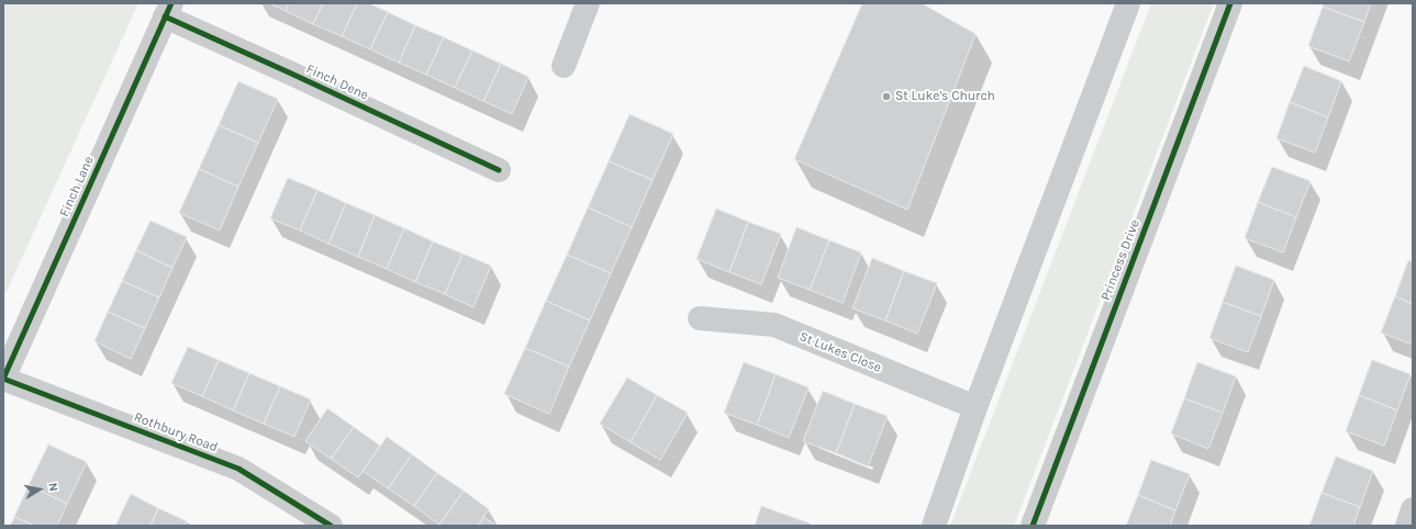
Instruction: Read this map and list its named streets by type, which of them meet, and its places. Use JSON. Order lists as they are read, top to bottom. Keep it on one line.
{"streets":{"street":["Finch Dene","Finch Lane","Princess Drive","St Lukes Close","Rothbury Road"]},"crossings":[["Finch Dene","Finch Lane"],["Finch Lane","Rothbury Road"]],"places":["St Luke's Church"],"north":"right"}
